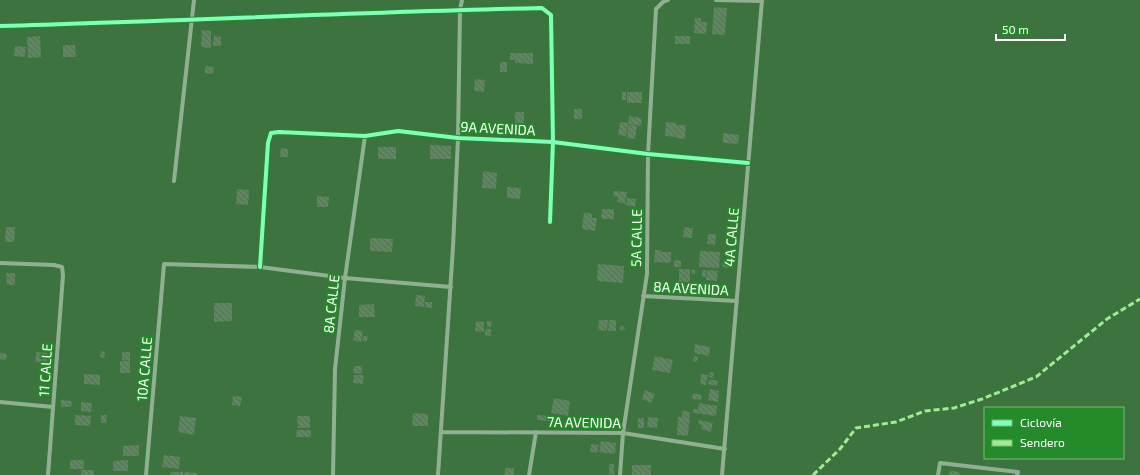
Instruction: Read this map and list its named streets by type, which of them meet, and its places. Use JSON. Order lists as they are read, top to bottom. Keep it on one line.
{"streets":{"street":["9A AVENIDA","4A CALLE","5A CALLE","8A AVENIDA","8A CALLE","10A CALLE","11 CALLE","7A AVENIDA"]},"crossings":[["9A AVENIDA","4A CALLE"],["9A AVENIDA","5A CALLE"],["9A AVENIDA","8A CALLE"],["9A AVENIDA","10A CALLE"],["4A CALLE","8A AVENIDA"],["4A CALLE","7A AVENIDA"],["5A CALLE","8A AVENIDA"],["5A CALLE","7A AVENIDA"]],"legend":["Ciclovía","Sendero"],"scale_bar":"50 m"}
